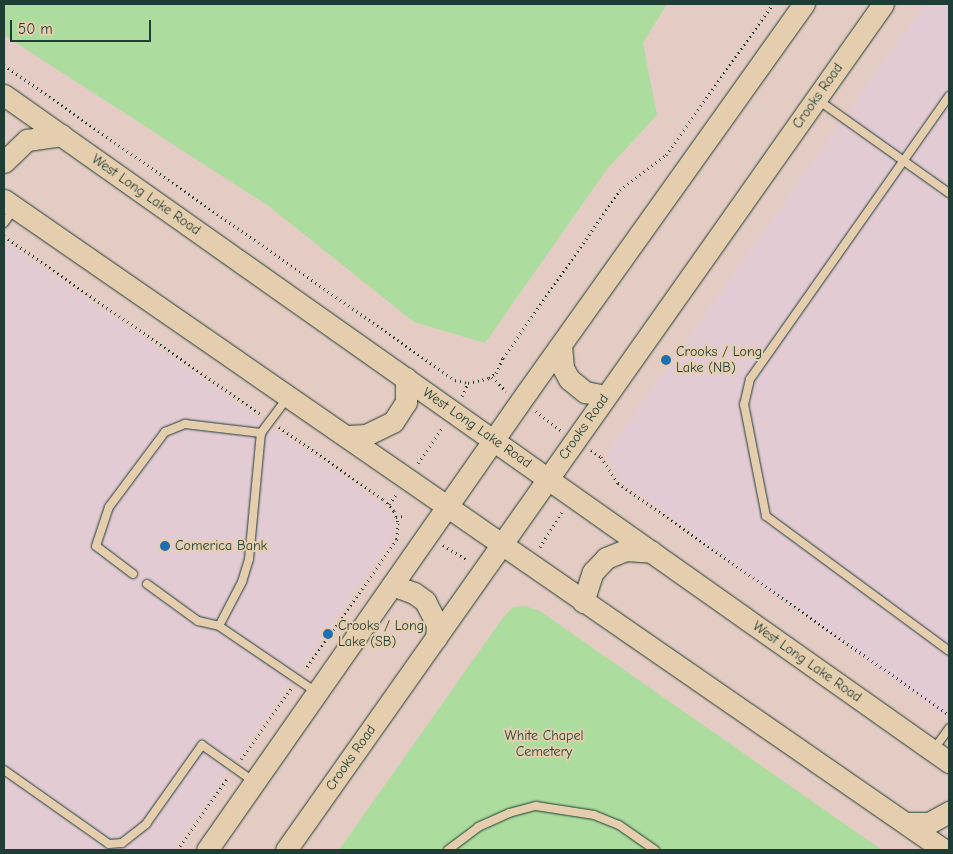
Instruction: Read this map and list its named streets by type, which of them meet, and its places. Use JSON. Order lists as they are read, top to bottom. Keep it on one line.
{"streets":{"main road":["Crooks Road","West Long Lake Road"]},"crossings":[["Crooks Road","West Long Lake Road"]],"parks":["White Chapel Cemetery"],"places":["Crooks / Long Lake (NB)","Comerica Bank","Crooks / Long Lake (SB)"],"scale_bar":"50 m"}
